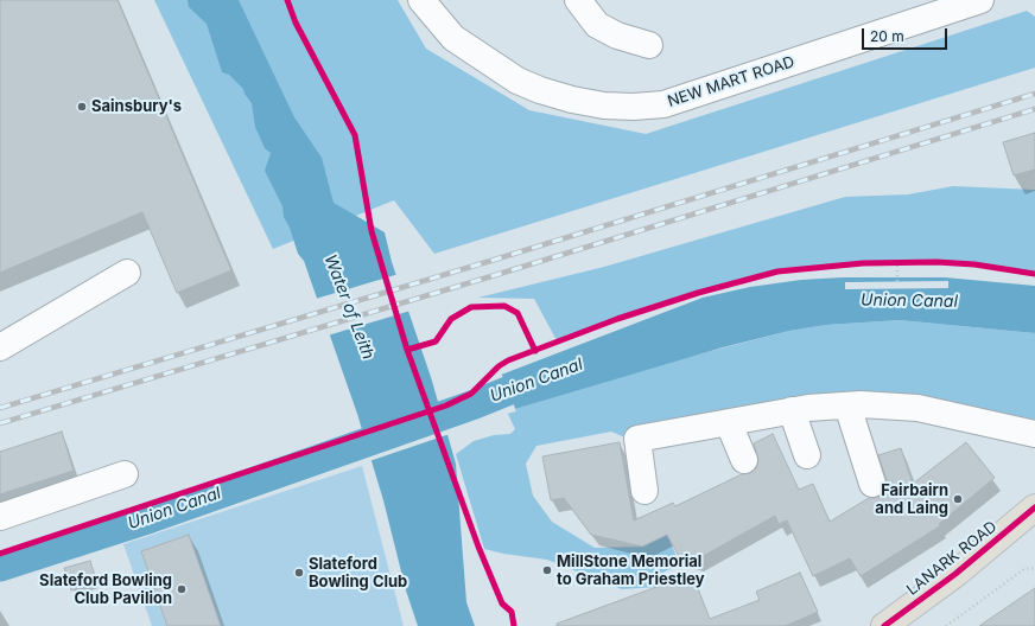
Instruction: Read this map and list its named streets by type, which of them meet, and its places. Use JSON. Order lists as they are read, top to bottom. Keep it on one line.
{"streets":{"main road":["LANARK ROAD"],"street":["NEW MART ROAD"]},"water":["Union Canal","Water of Leith"],"places":["Sainsbury's","Fairbairn and Laing","MillStone Memorial to Graham Priestley","Slateford Bowling Club","Slateford Bowling Club Pavilion"],"scale_bar":"20 m"}
